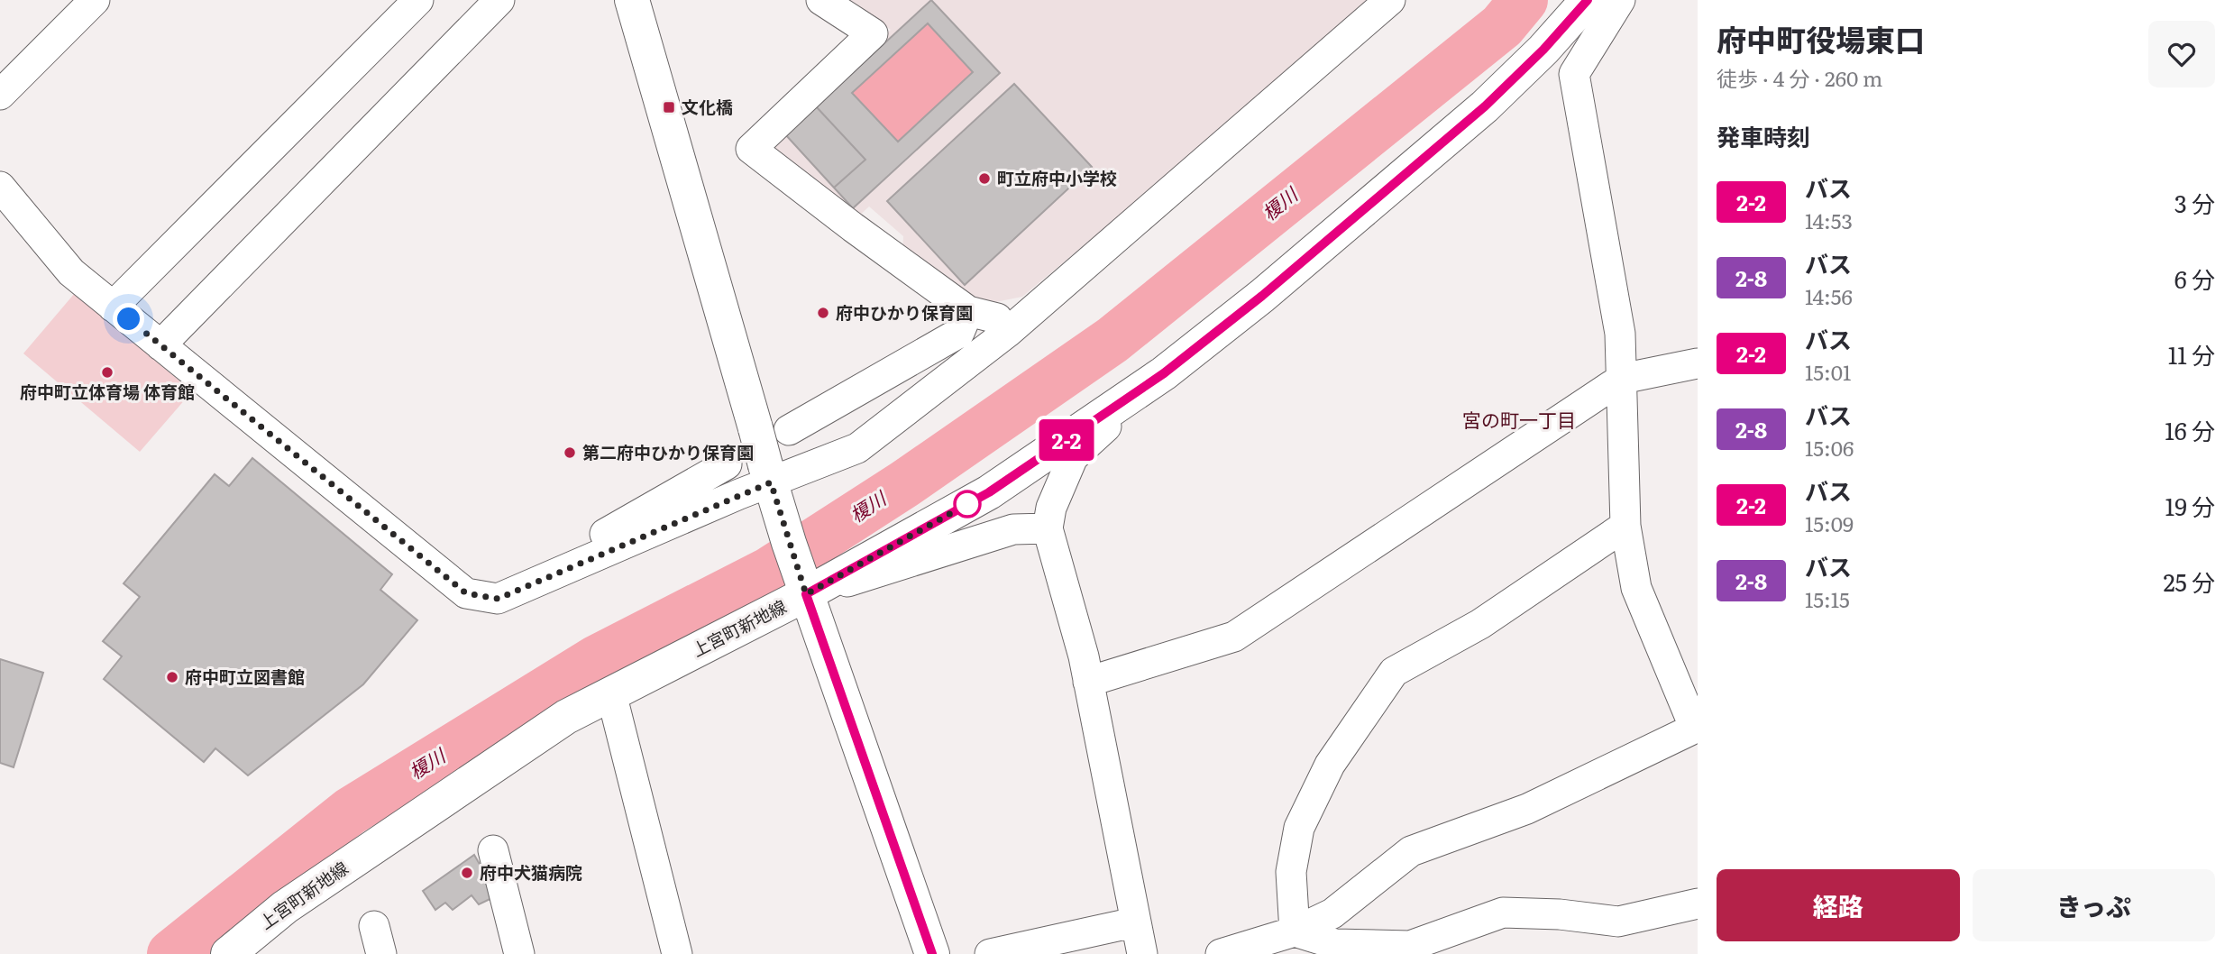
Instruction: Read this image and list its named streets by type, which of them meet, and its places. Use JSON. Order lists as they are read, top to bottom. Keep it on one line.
{"streets":{"main road":["上宮町新地線"]},"districts":["宮の町一丁目"],"water":["榎川"],"places":{"transit":["文化橋"],"other":["町立府中小学校","府中ひかり保育園","府中町立体育場 体育館","第二府中ひかり保育園","府中町立図書館","府中犬猫病院"]},"lines":["bus line 2-2"],"page":{"on_map":"2-2","heading":[["府中町役場東口","徒歩 · 4 分 · 260 m"],"発車時刻"],"list":[{"mark":"2-2","name":"バス","note":"14:53","value":"3 分"},{"mark":"2-8","name":"バス","note":"14:56","value":"6 分"},{"mark":"2-2","name":"バス","note":"15:01","value":"11 分"},{"mark":"2-8","name":"バス","note":"15:06","value":"16 分"},{"mark":"2-2","name":"バス","note":"15:09","value":"19 分"},{"mark":"2-8","name":"バス","note":"15:15","value":"25 分"}],"buttons":["経路","きっぷ"]}}
